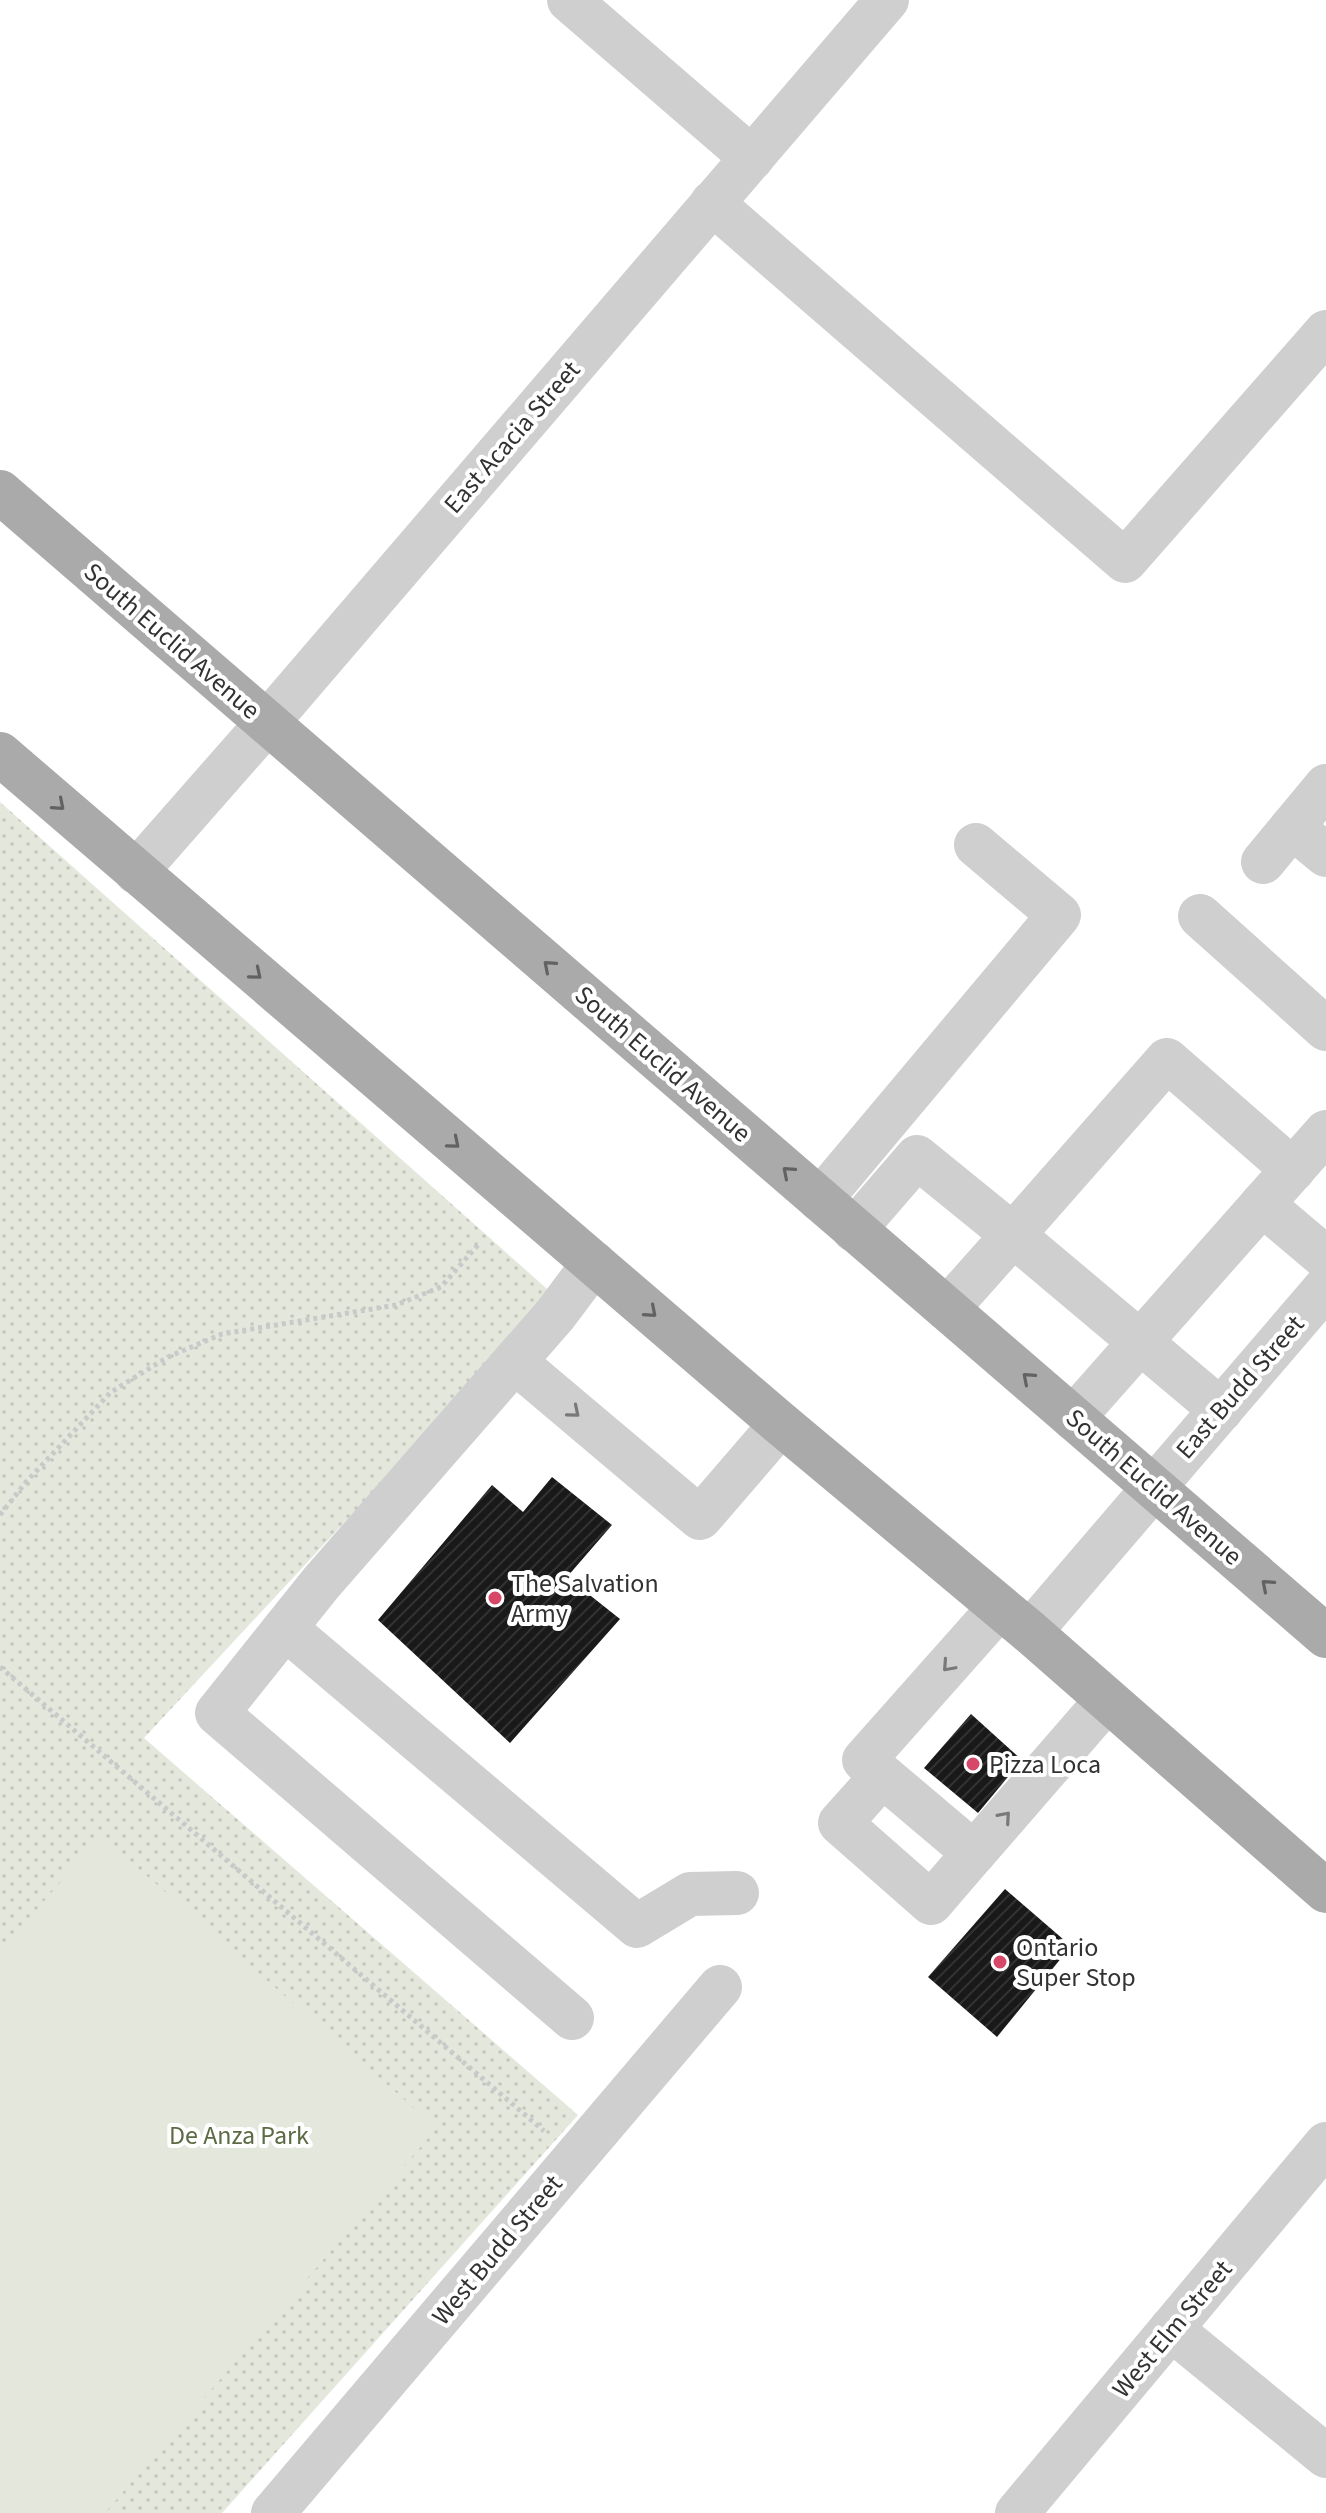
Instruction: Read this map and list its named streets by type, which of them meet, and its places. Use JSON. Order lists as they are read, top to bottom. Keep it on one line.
{"streets":{"main road":["South Euclid Avenue"],"street":["East Acacia Street","East Budd Street","West Budd Street","West Elm Street"]},"crossings":[["East Acacia Street","South Euclid Avenue"],["South Euclid Avenue","East Budd Street"]],"parks":["De Anza Park"],"places":["The Salvation Army","Pizza Loca","Ontario Super Stop"]}
